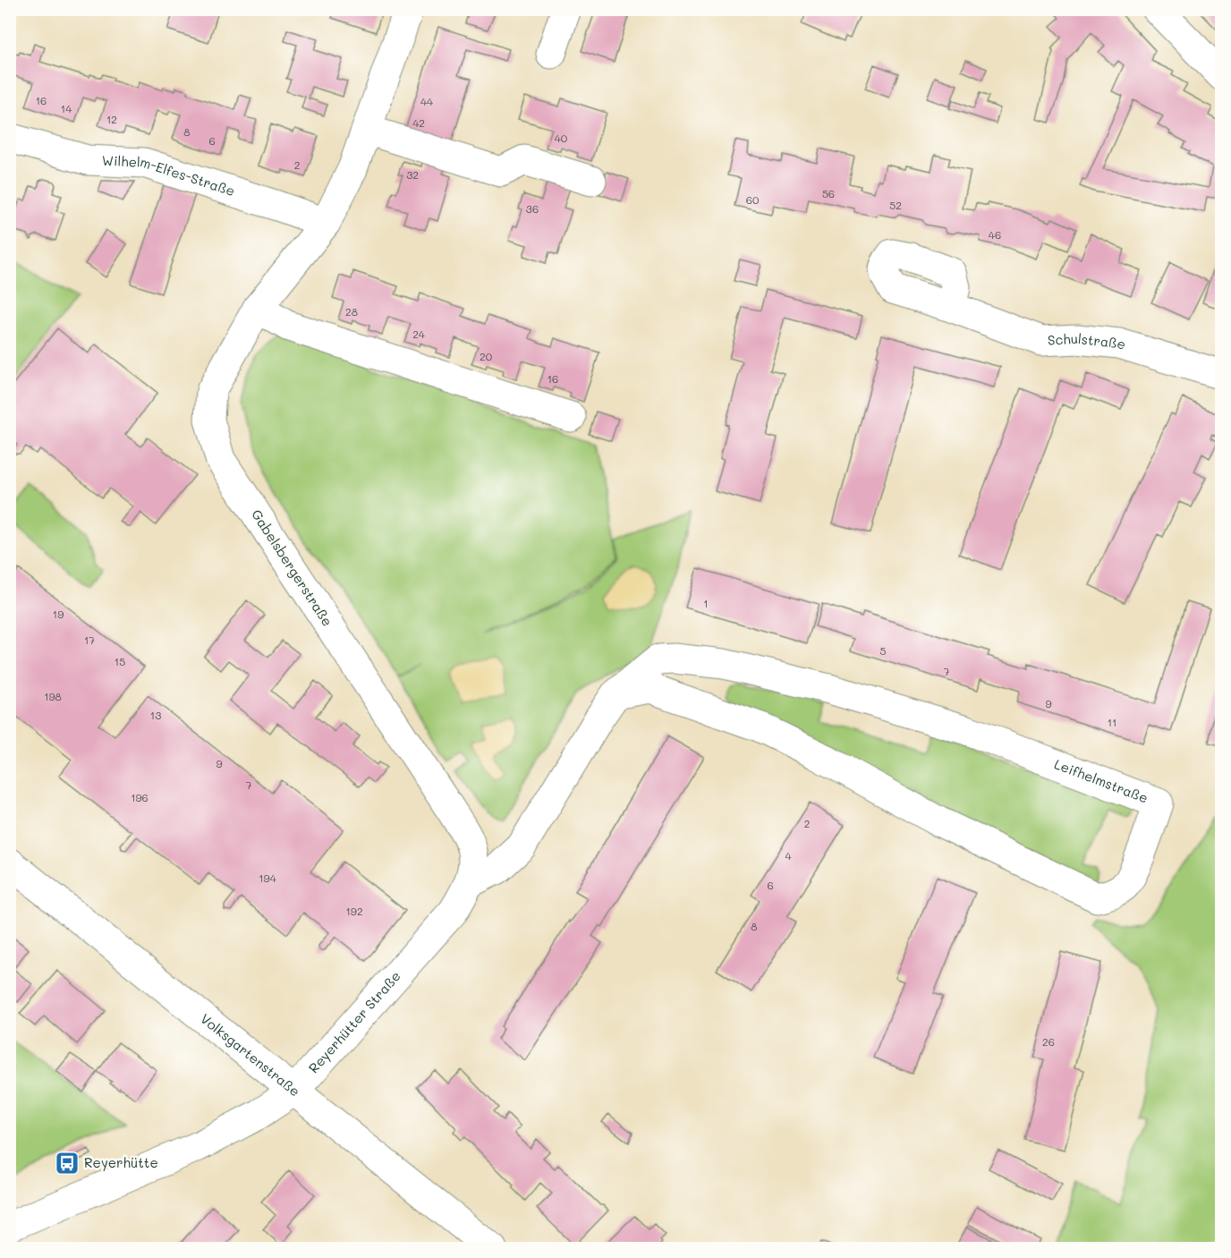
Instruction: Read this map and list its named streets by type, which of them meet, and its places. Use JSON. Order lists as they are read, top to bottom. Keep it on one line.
{"streets":{"street":["Wilhelm-Elfes-Straße","Schulstraße","Gabelsbergerstraße","Leifhelmstraße","Reyerhütter Straße","Volksgartenstraße"]},"crossings":[["Wilhelm-Elfes-Straße","Gabelsbergerstraße"],["Gabelsbergerstraße","Reyerhütter Straße"],["Reyerhütter Straße","Volksgartenstraße"]],"places":{"bus stop":["Reyerhütte"]},"house_numbers":["16","44","14","12","42","8","40","6","2","32","56","60","52","36","46","28","24","20","16","1","19","17","5","15","7","198","9","13","11","9","7","196","2","4","194","6","192","8","26"]}
